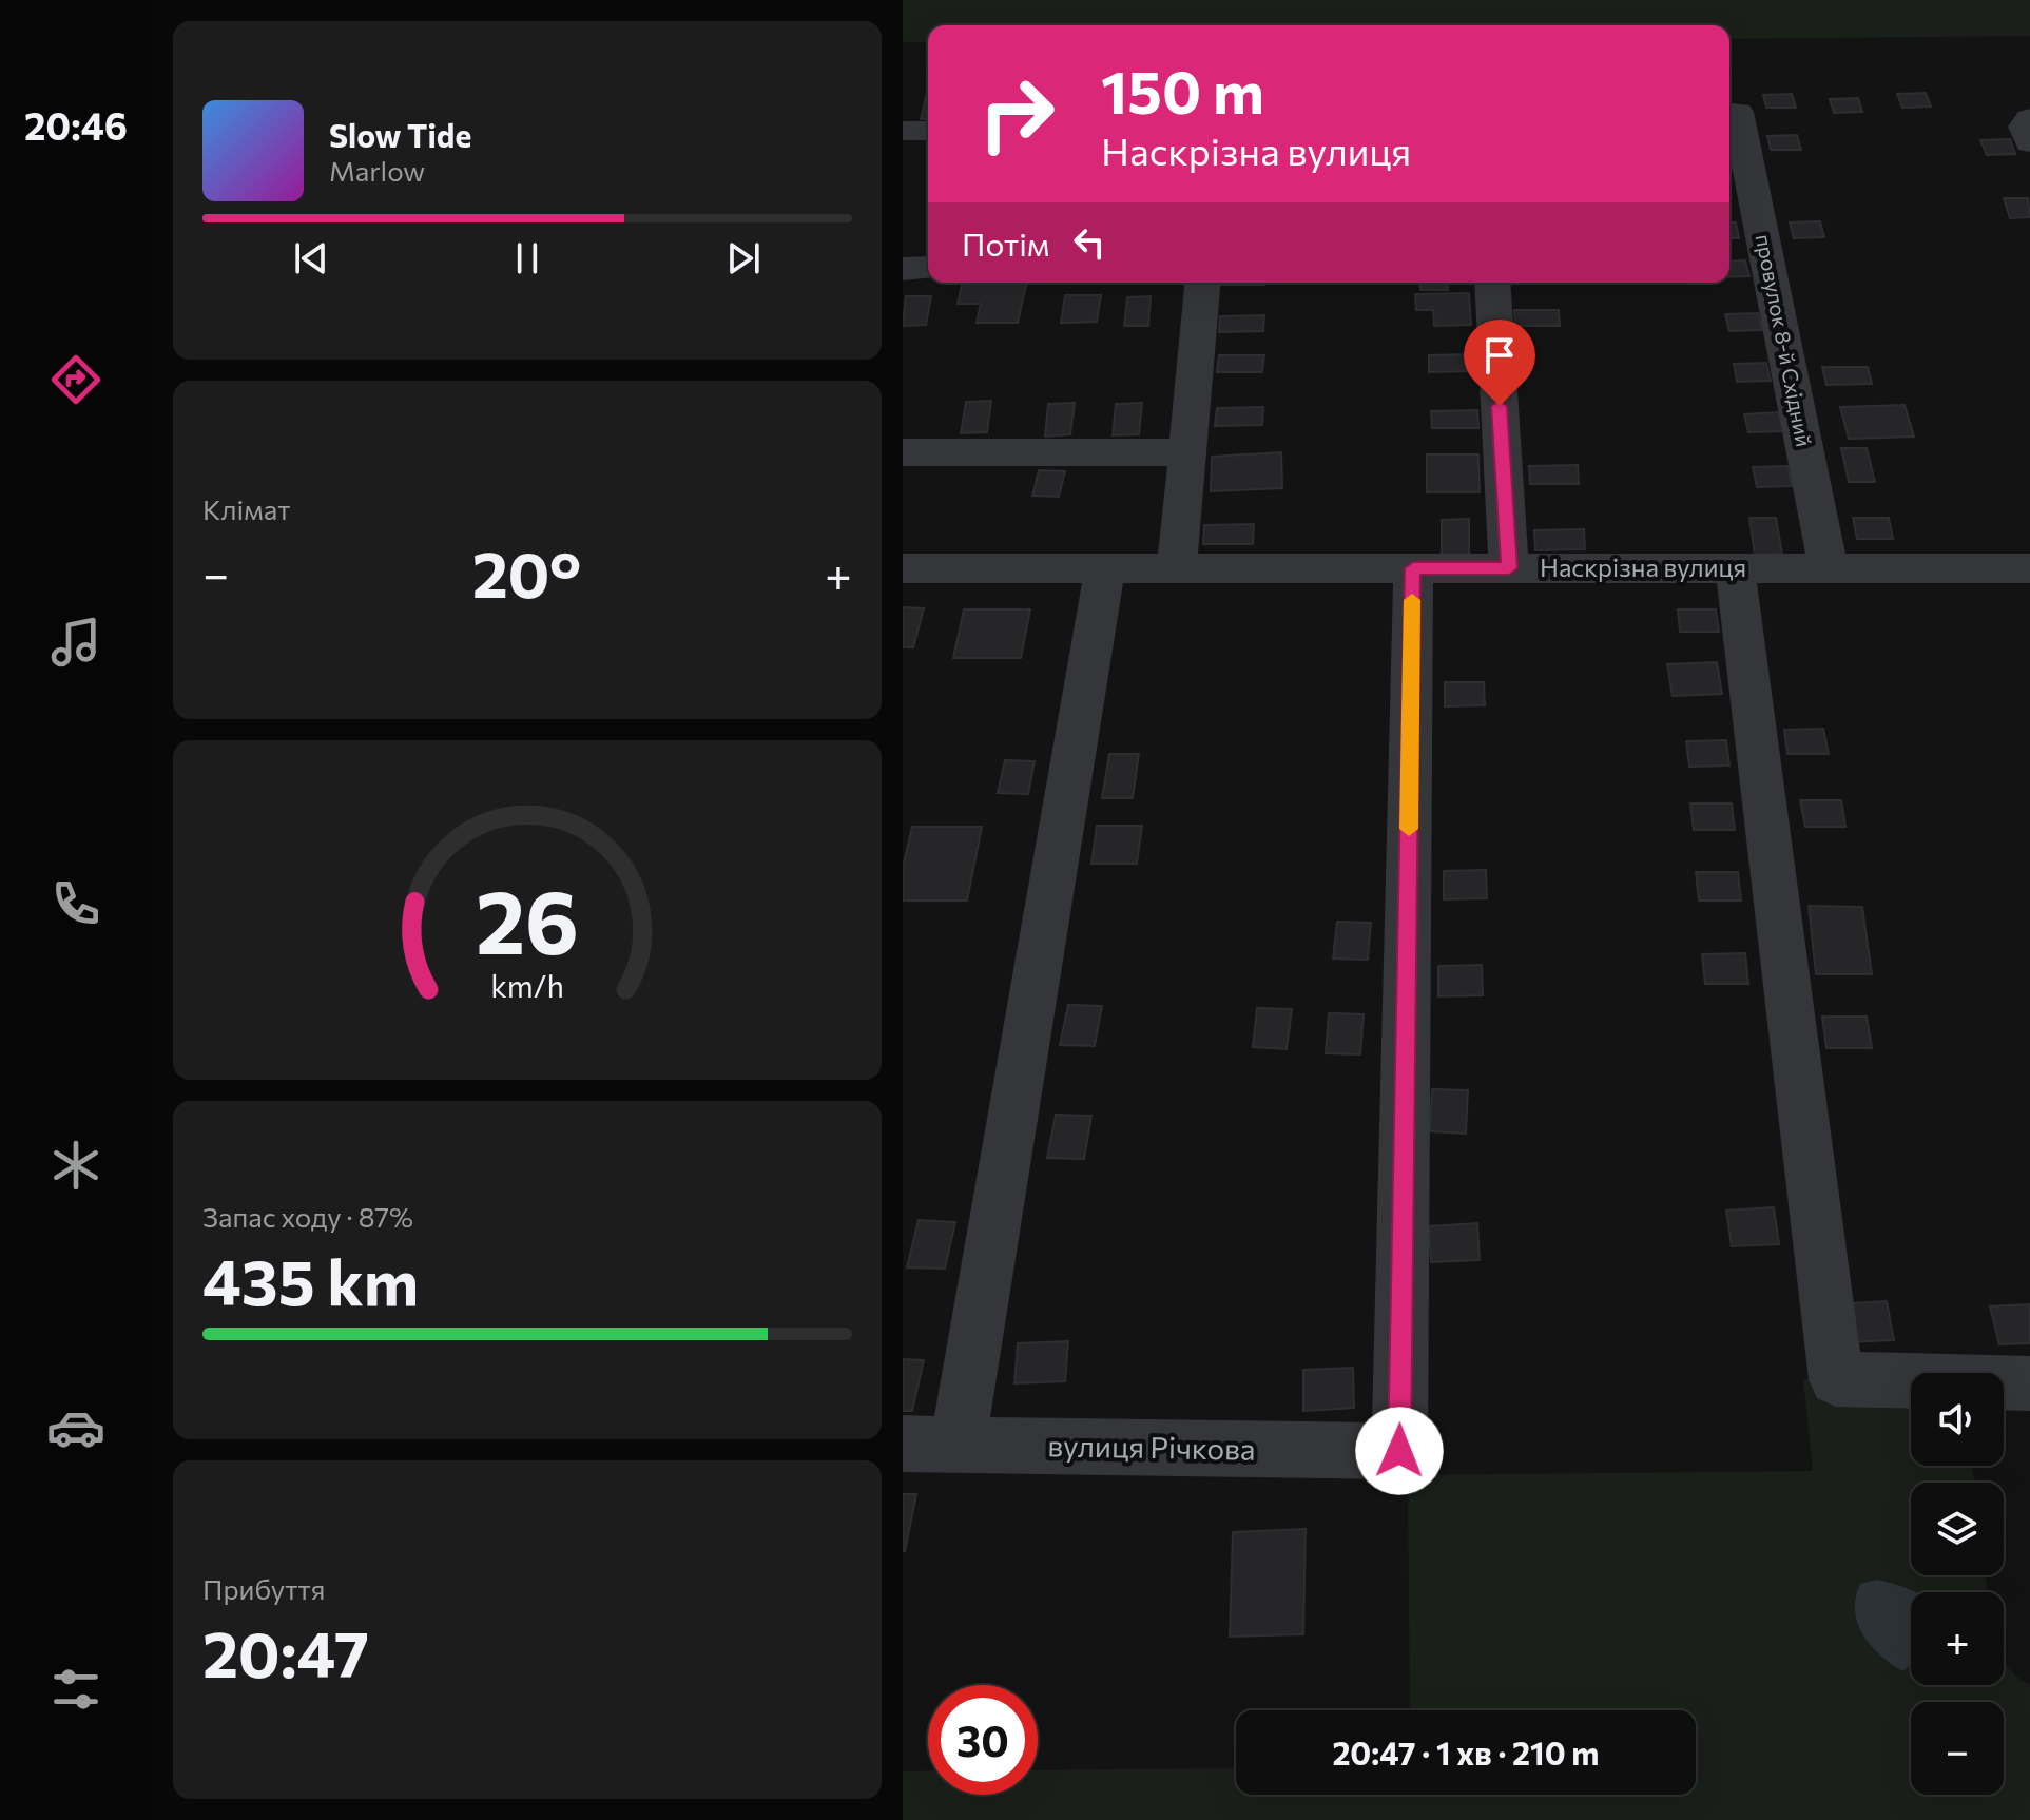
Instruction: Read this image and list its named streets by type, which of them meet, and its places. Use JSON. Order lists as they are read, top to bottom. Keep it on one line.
{"streets":{"street":["провулок 8-й Східний","Наскрізна вулиця","вулиця Річкова"]},"crossings":[["провулок 8-й Східний","Наскрізна вулиця"],["Наскрізна вулиця","вулиця Річкова"]],"page":{"tabs":"20:46","turn":["150 m","Наскрізна вулиця"],"song":["Slow Tide","Marlow"],"then":"Потім","tile":["Клімат",["Запас ходу · 87%","435 km"],["Прибуття","20:47"]],"heat":["−","20°","+"],"map_buttons":["+","−"],"limit":"30","trip":"20:47 · 1 хв · 210 m","gauge":["26","km/h"]}}
